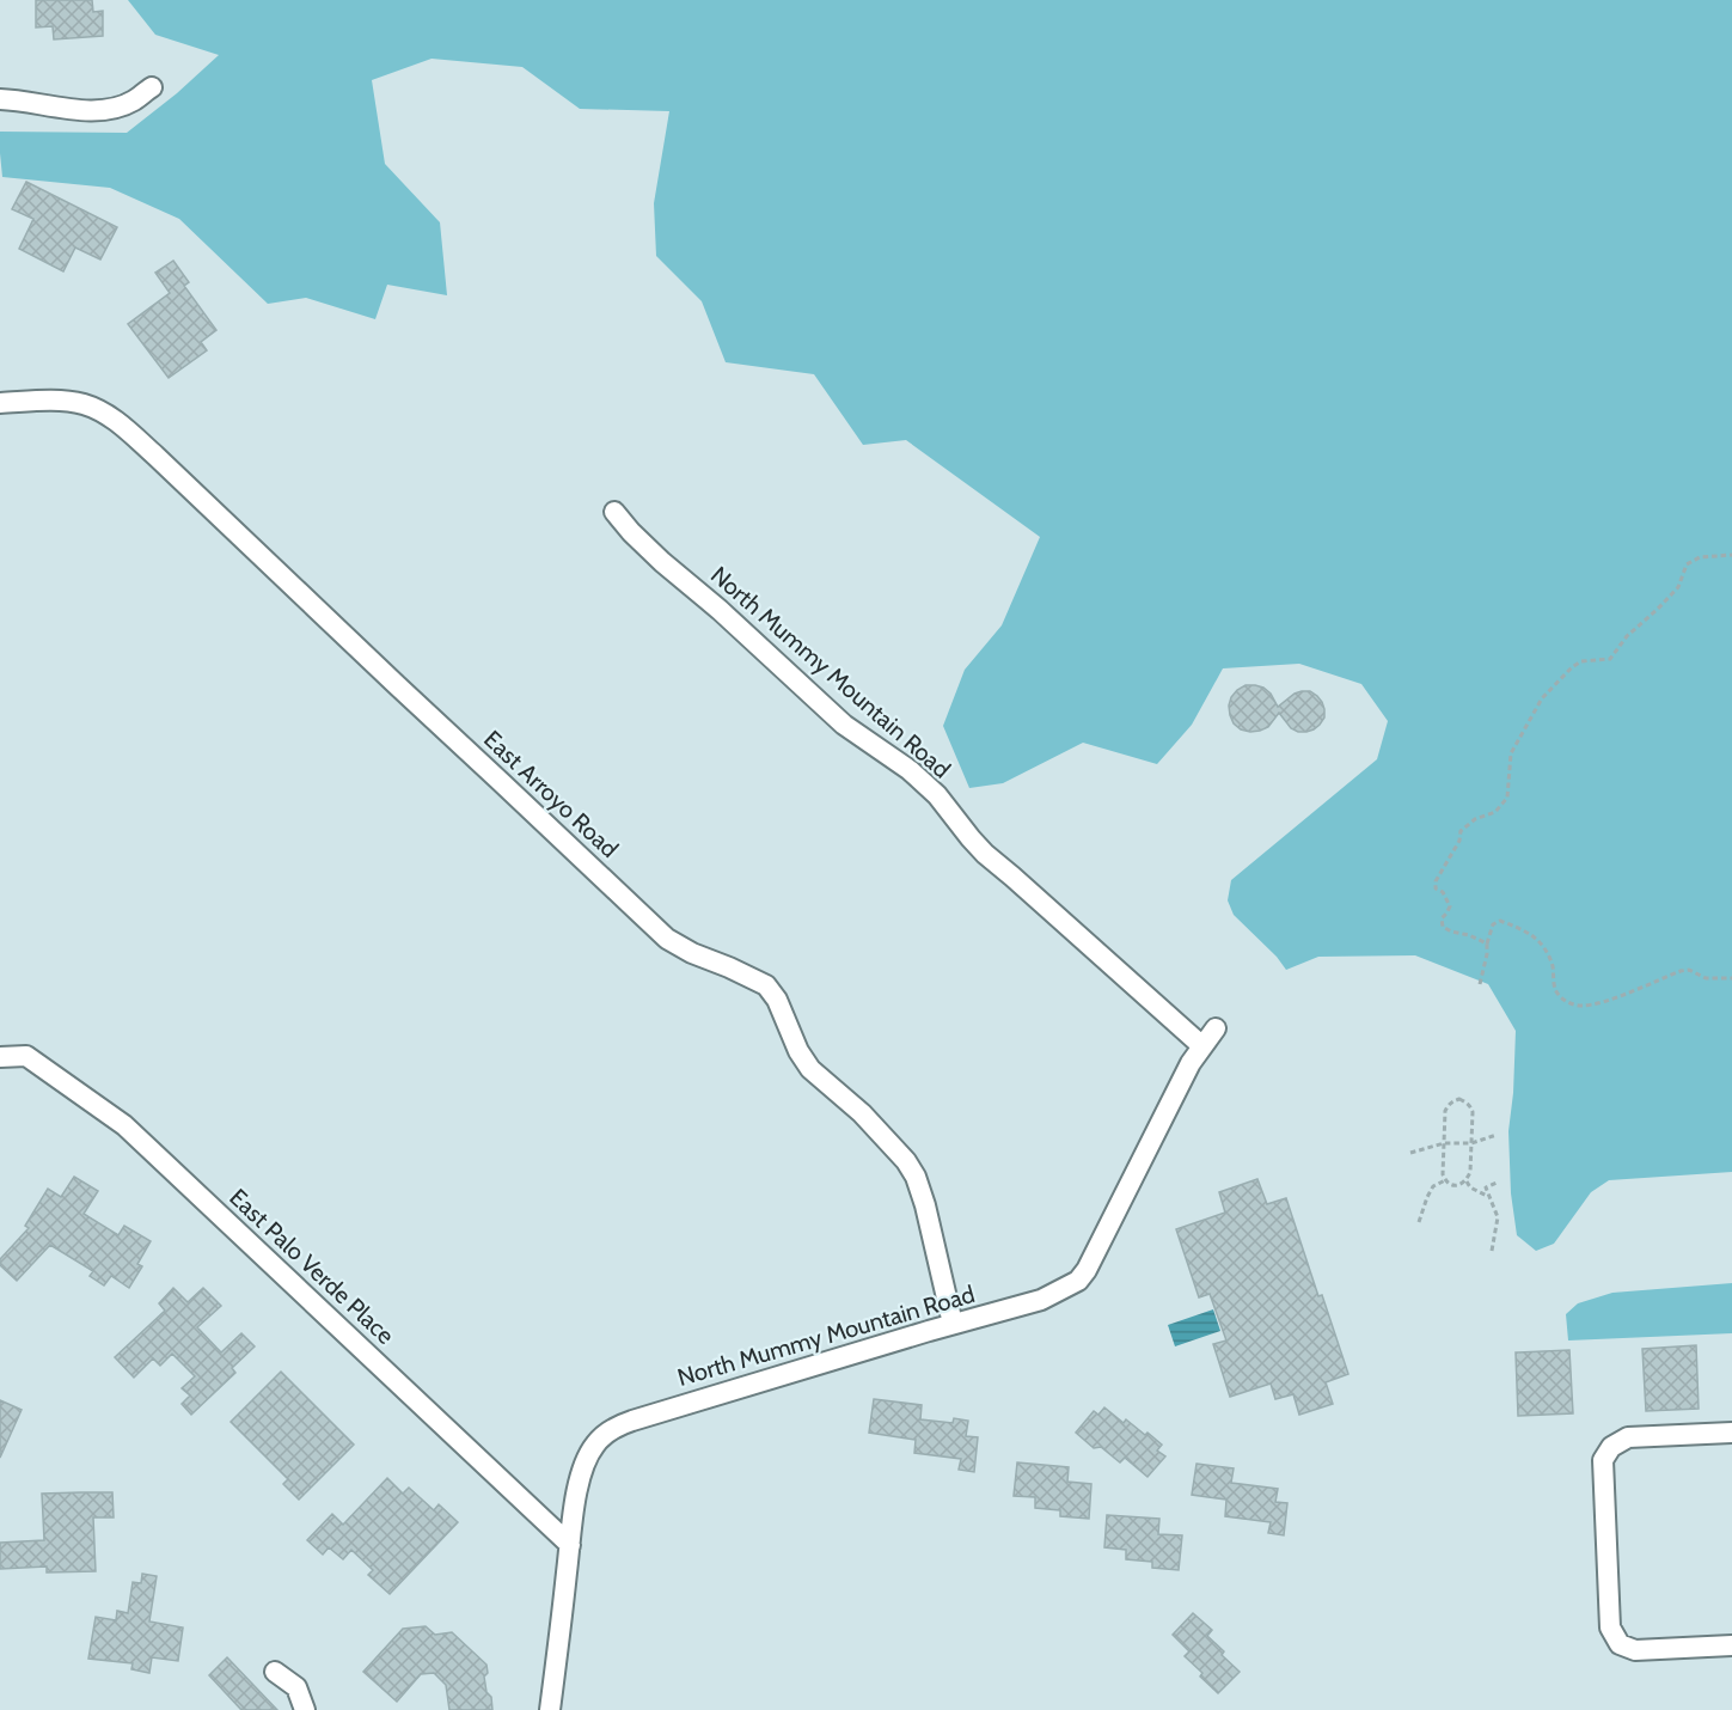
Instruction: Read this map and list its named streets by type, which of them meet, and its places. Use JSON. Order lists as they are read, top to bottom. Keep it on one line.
{"streets":{"street":["North Mummy Mountain Road","East Arroyo Road","East Palo Verde Place"]},"crossings":[["North Mummy Mountain Road","East Arroyo Road"],["North Mummy Mountain Road","East Palo Verde Place"]]}
